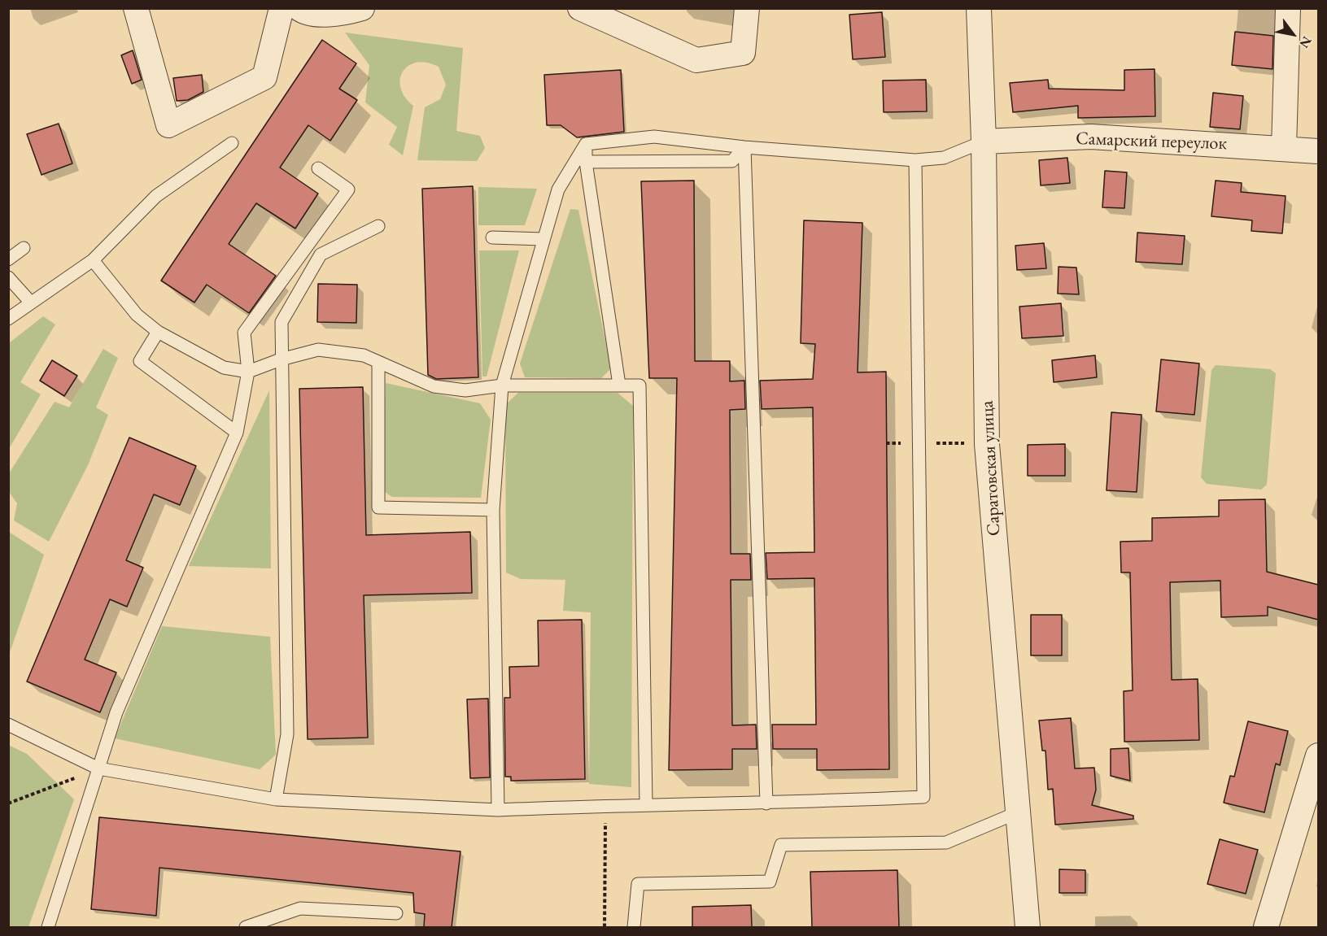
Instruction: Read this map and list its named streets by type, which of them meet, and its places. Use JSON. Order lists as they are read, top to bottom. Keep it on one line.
{"streets":{"street":["Самарский переулок","Саратовская улица"]},"crossings":[["Самарский переулок","Саратовская улица"]],"north":"bottom right"}
